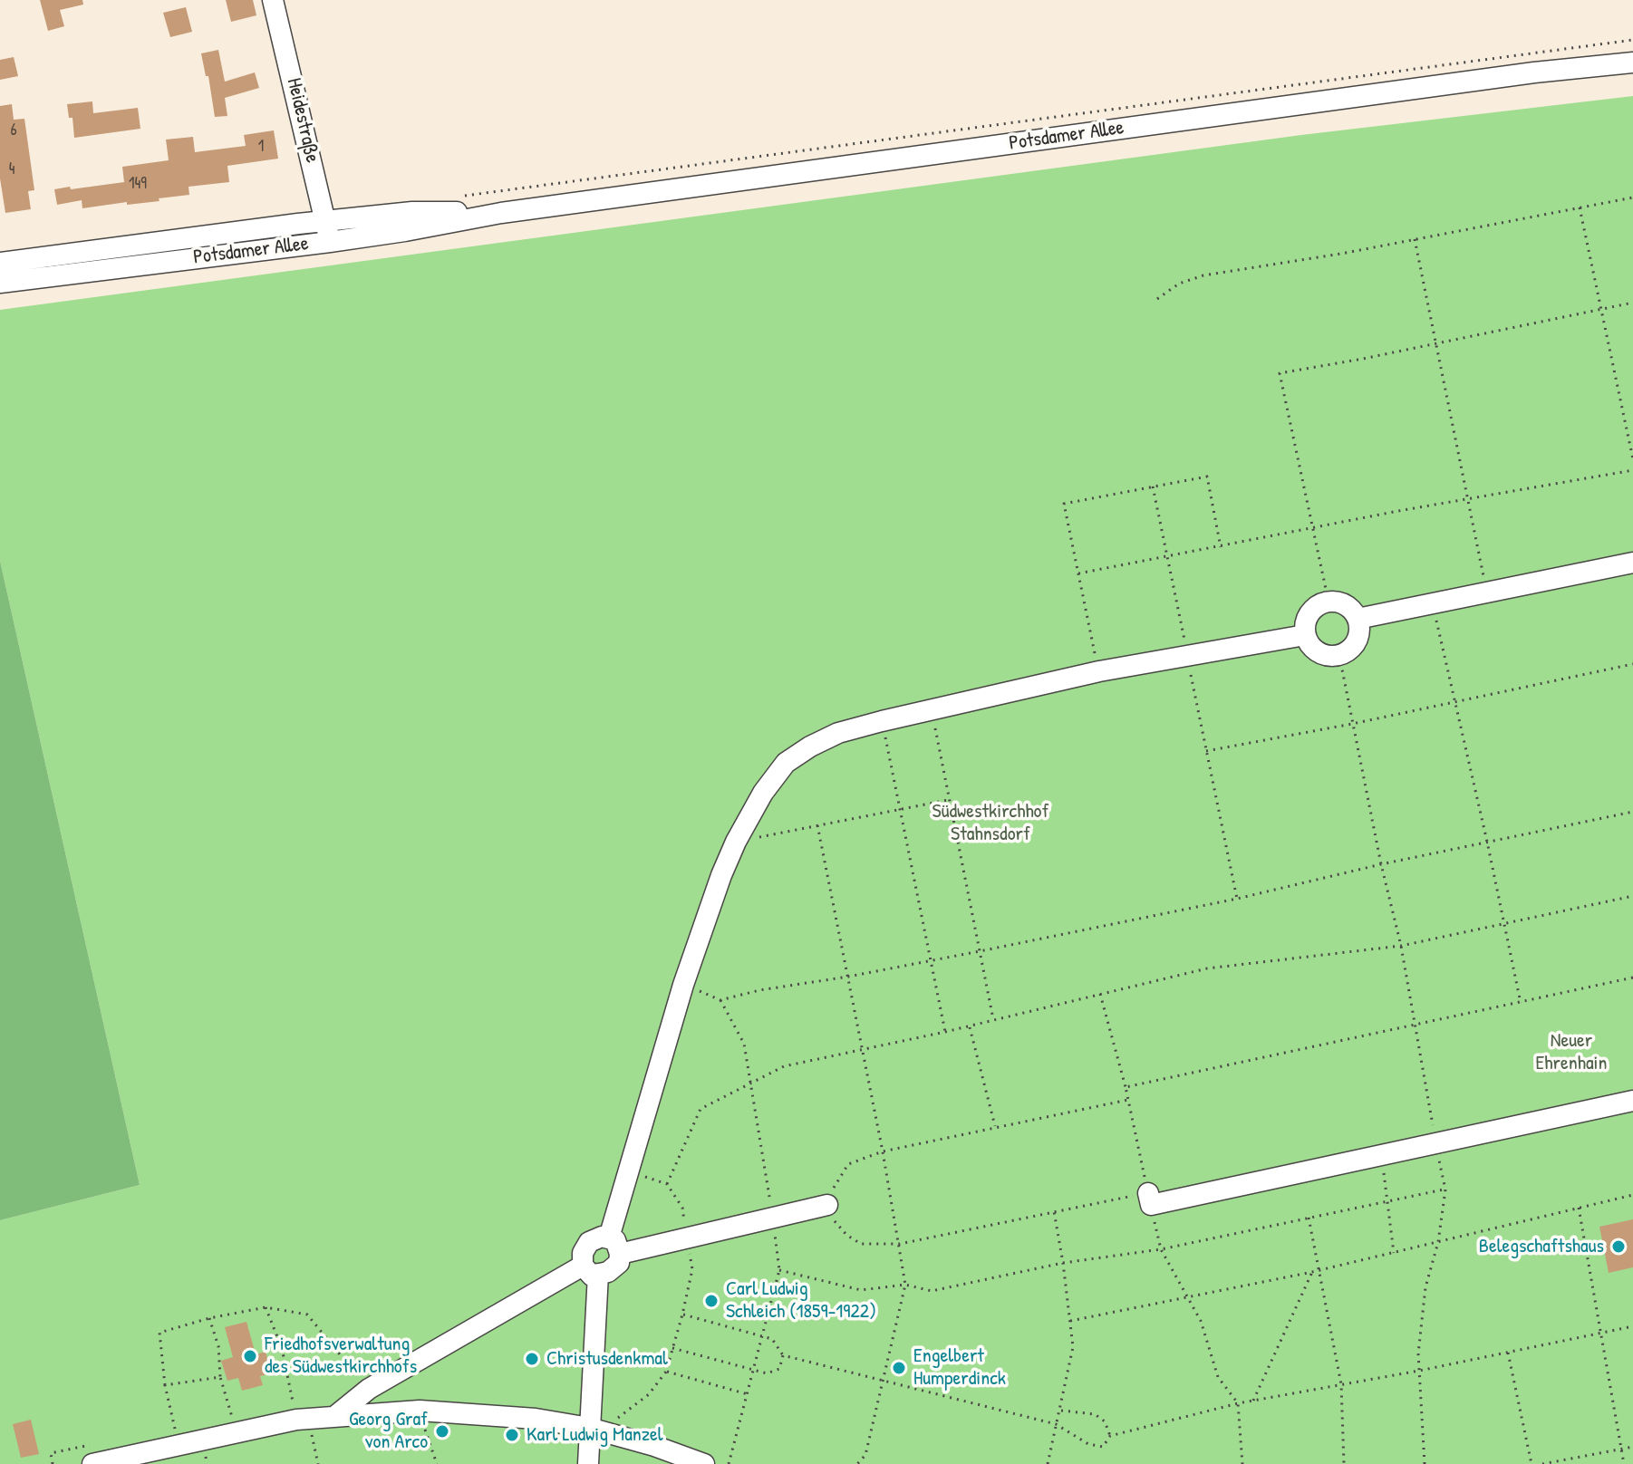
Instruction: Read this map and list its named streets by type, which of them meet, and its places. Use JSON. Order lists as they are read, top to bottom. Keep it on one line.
{"streets":{"street":["Heidestraße","Potsdamer Allee"]},"crossings":[["Heidestraße","Potsdamer Allee"]],"parks":["Südwestkirchhof Stahnsdorf","Neuer Ehrenhain"],"places":["Belegschaftshaus","Carl Ludwig Schleich (1859-1922)","Friedhofsverwaltung des Südwestkirchhofs","Christusdenkmal","Engelbert Humperdinck","Georg Graf von Arco","Karl Ludwig Manzel"],"house_numbers":["6","1","4","149"]}
